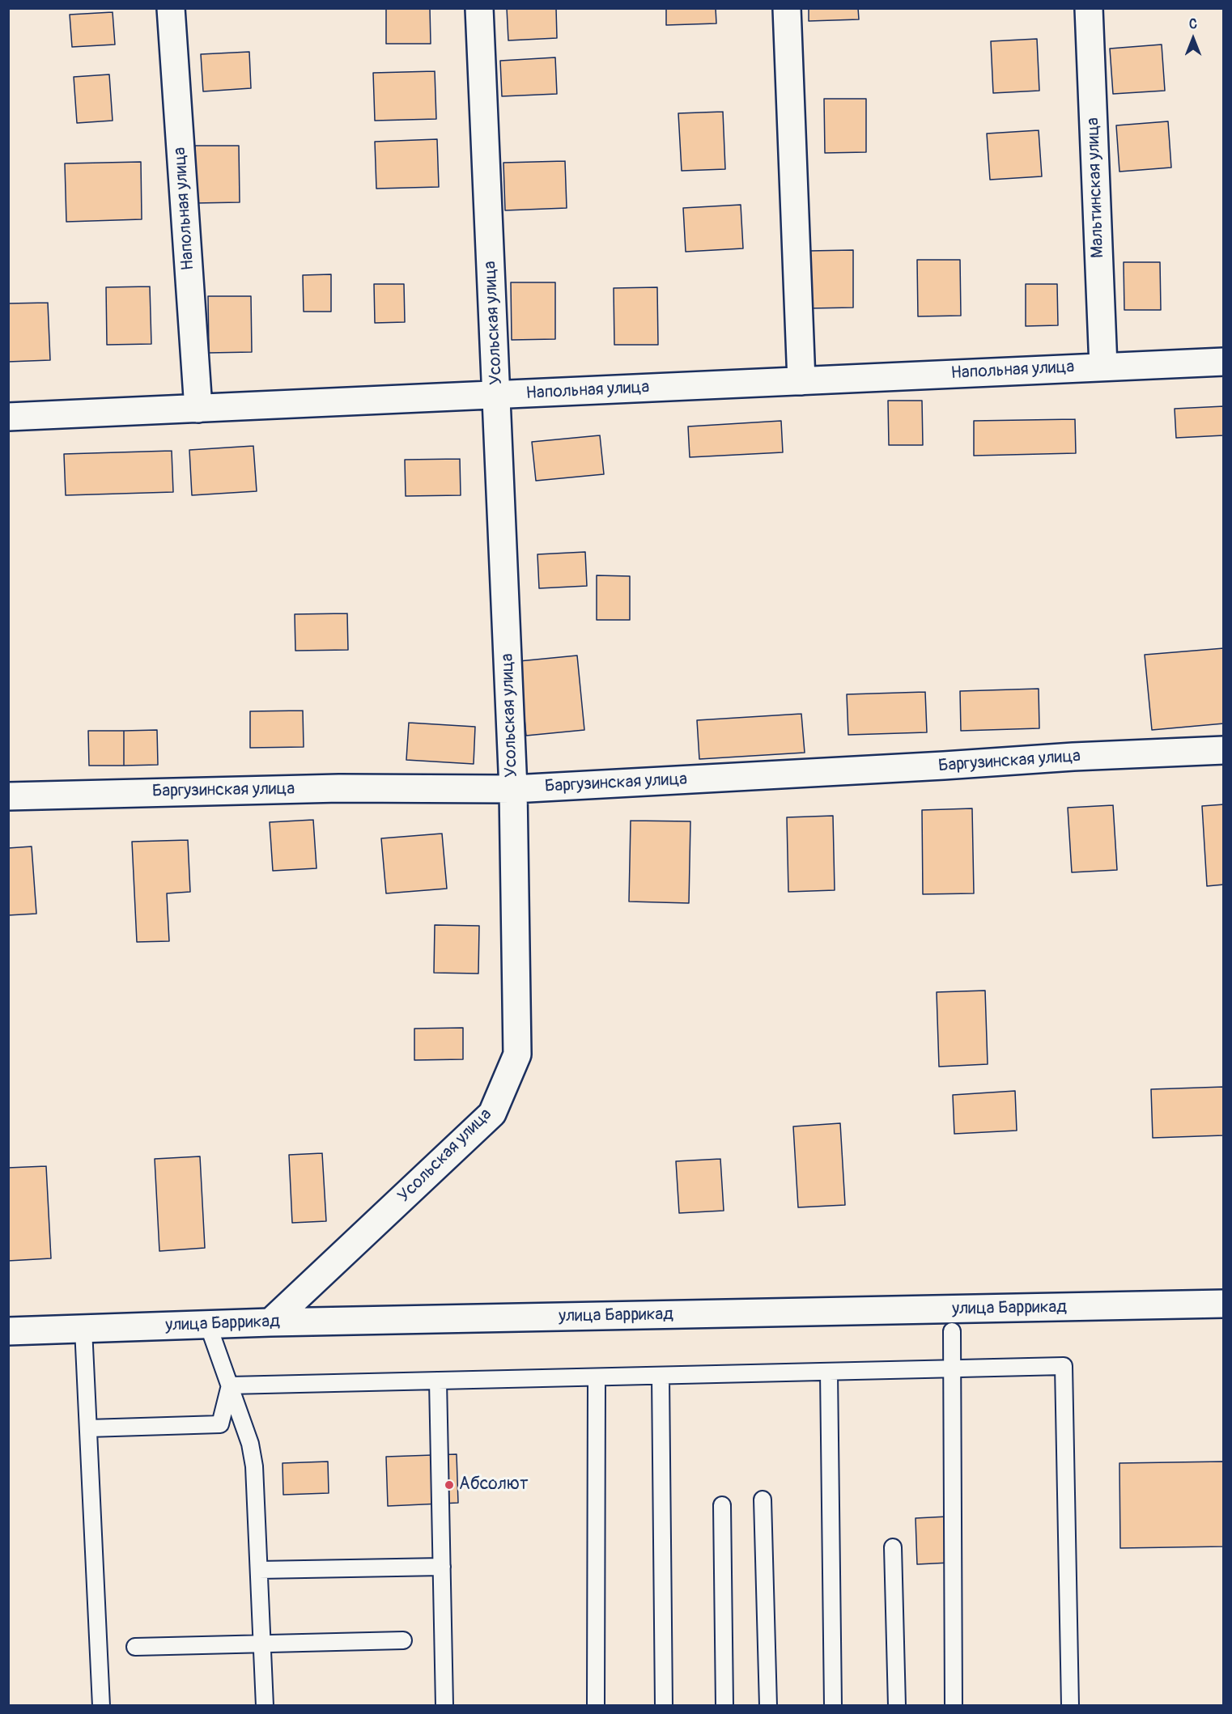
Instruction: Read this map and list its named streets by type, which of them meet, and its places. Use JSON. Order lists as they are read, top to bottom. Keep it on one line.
{"streets":{"street":["Мальтинская улица","Напольная улица","Усольская улица","Баргузинская улица","улица Баррикад"]},"crossings":[["Мальтинская улица","Напольная улица"],["Напольная улица","Усольская улица"],["Усольская улица","Баргузинская улица"],["Усольская улица","улица Баррикад"]],"places":["Абсолют"],"north":"top"}
